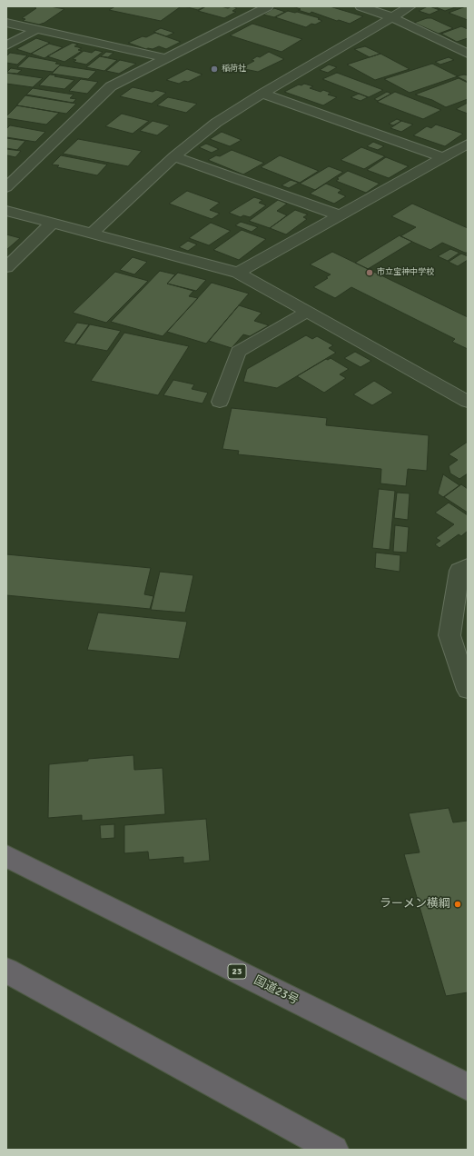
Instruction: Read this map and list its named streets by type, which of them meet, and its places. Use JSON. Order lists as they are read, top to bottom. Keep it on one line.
{"streets":{"highway":["23","国道23号"]},"places":["稲荷社","市立宝神中学校","ラーメン横綱"]}
